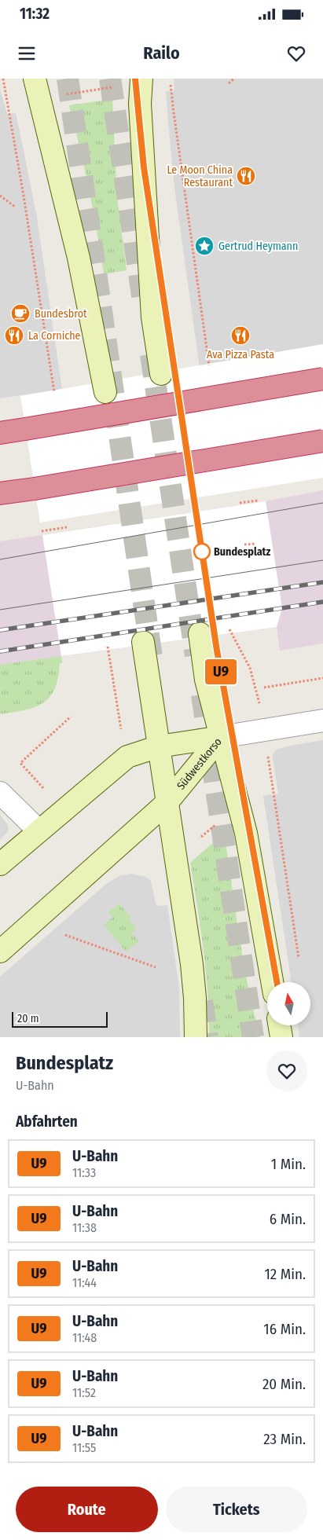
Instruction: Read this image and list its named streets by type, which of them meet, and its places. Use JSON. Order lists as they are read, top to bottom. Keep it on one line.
{"streets":{"main road":["Südwestkorso"]},"places":{"restaurant":["Le Moon China Restaurant","La Corniche","Ava Pizza Pasta"],"place":["Gertrud Heymann"],"cafe":["Bundesbrot"],"other":["Bundesplatz"]},"lines":["metro line U9"],"scale_bar":"20 m","north":"top","page":{"status":"11:32","header":"Railo","on_map":"U9","scale":"20 m","heading":[["Bundesplatz","U-Bahn"],"Abfahrten"],"list":[{"mark":"U9","name":"U-Bahn","note":"11:33","value":"1 Min."},{"mark":"U9","name":"U-Bahn","note":"11:38","value":"6 Min."},{"mark":"U9","name":"U-Bahn","note":"11:44","value":"12 Min."},{"mark":"U9","name":"U-Bahn","note":"11:48","value":"16 Min."},{"mark":"U9","name":"U-Bahn","note":"11:52","value":"20 Min."},{"mark":"U9","name":"U-Bahn","note":"11:55","value":"23 Min."}],"buttons":["Route","Tickets"]}}
